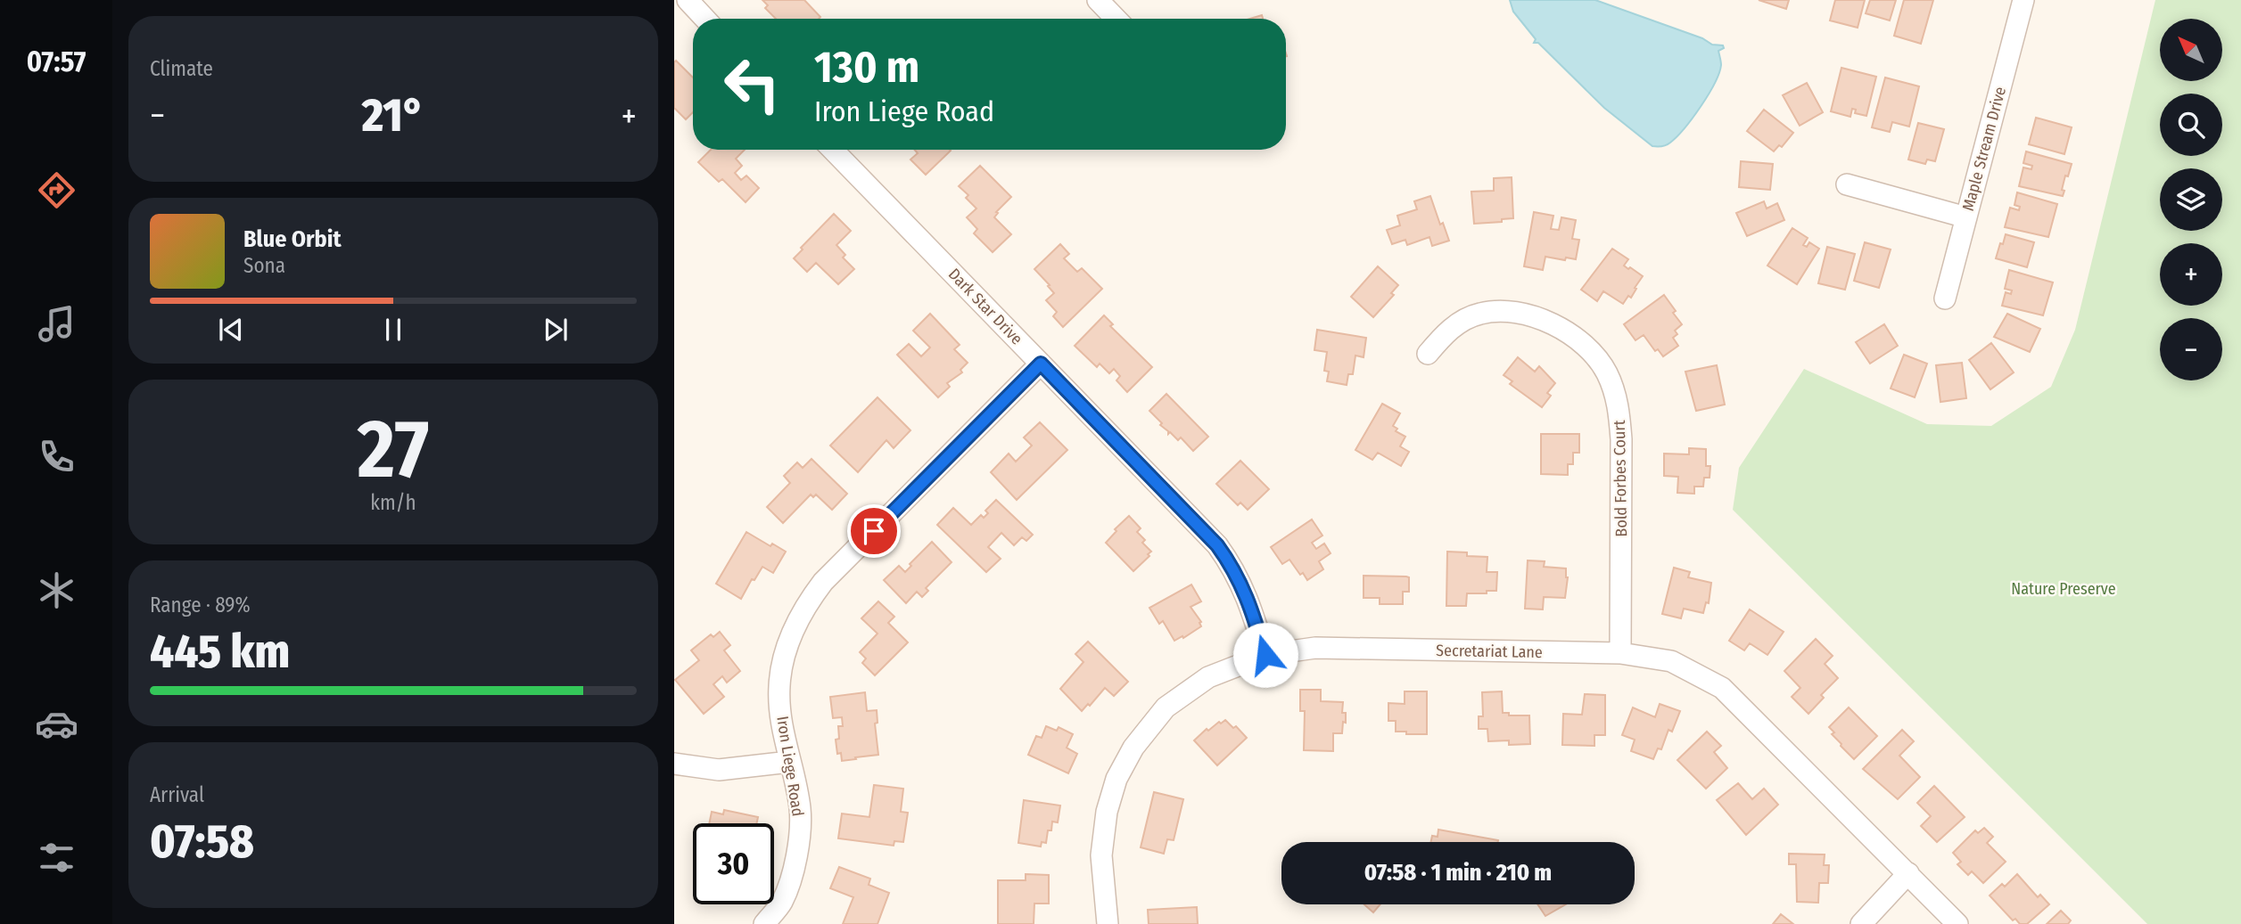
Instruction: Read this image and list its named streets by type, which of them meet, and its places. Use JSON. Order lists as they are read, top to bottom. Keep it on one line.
{"streets":{"street":["Maple Stream Drive","Dark Star Drive","Bold Forbes Court","Secretariat Lane","Iron Liege Road"]},"crossings":[["Dark Star Drive","Secretariat Lane"],["Dark Star Drive","Iron Liege Road"],["Bold Forbes Court","Secretariat Lane"]],"parks":["Nature Preserve"],"north":"top left","page":{"tabs":"07:57","tile":["Climate",["27","km/h"],["Range · 89%","445 km"],["Arrival","07:58"]],"map_buttons":["+","−"],"turn":["130 m","Iron Liege Road"],"heat":["−","21°","+"],"song":["Blue Orbit","Sona"],"limit":"30","trip":"07:58 · 1 min · 210 m"}}
